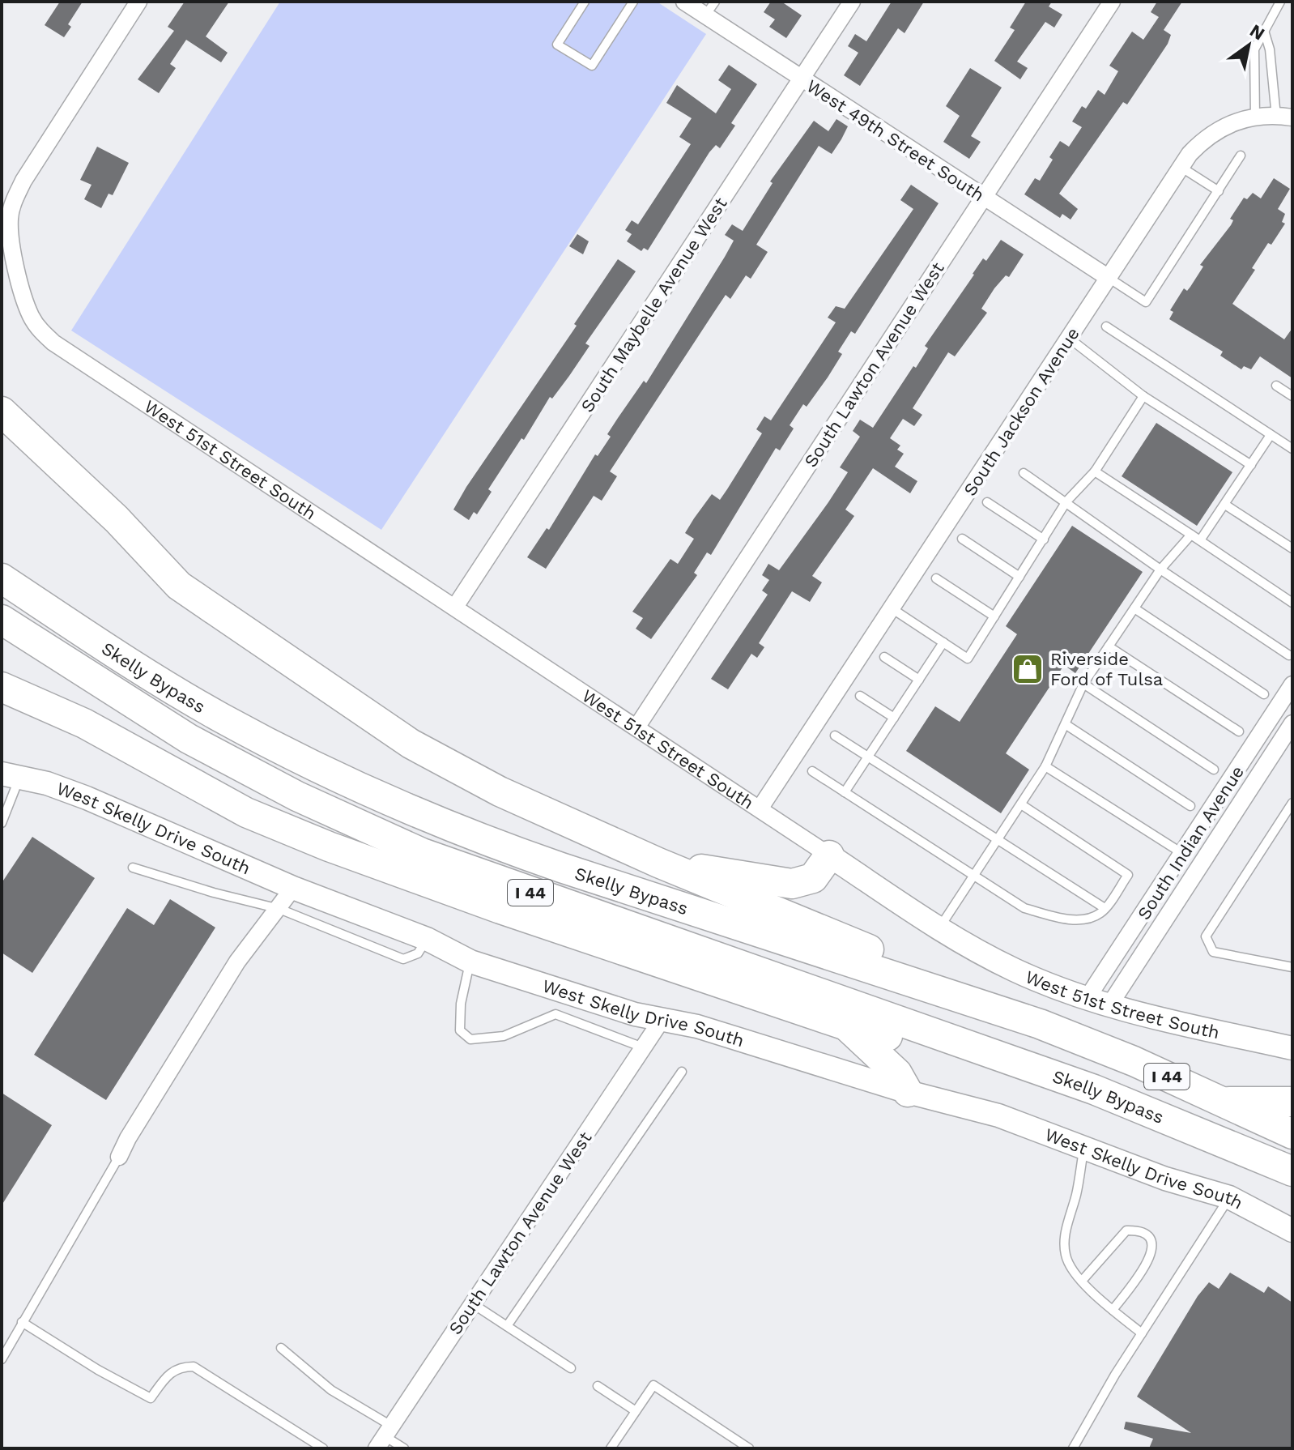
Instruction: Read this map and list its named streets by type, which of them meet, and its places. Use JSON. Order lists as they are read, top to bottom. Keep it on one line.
{"streets":{"highway":["Skelly Bypass","I 44"],"street":["West 49th Street South","South Maybelle Avenue West","South Lawton Avenue West","South Jackson Avenue","West 51st Street South","West Skelly Drive South","South Indian Avenue"]},"crossings":[["West 49th Street South","South Maybelle Avenue West"],["West 49th Street South","South Lawton Avenue West"],["West 49th Street South","South Jackson Avenue"],["South Maybelle Avenue West","West 51st Street South"],["South Lawton Avenue West","West 51st Street South"],["South Lawton Avenue West","West Skelly Drive South"],["South Jackson Avenue","West 51st Street South"],["West 51st Street South","South Indian Avenue"]],"places":{"shop":["Riverside Ford of Tulsa"]},"north":"top right"}
